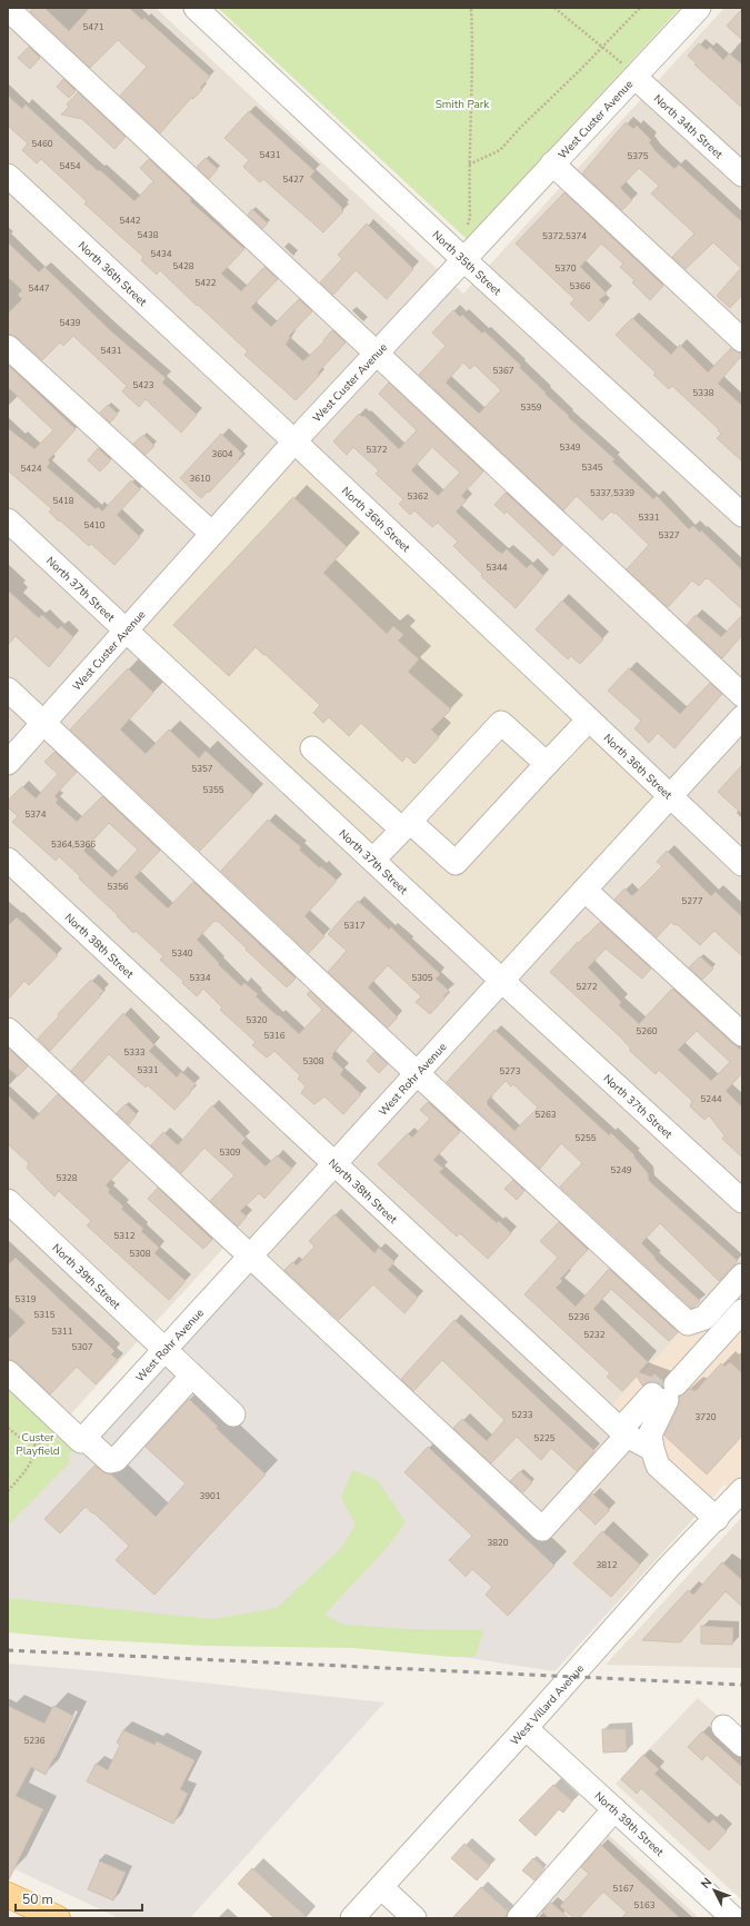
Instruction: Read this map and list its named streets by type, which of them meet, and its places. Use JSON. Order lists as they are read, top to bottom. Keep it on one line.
{"streets":{"street":["West Custer Avenue","North 34th Street","North 35th Street","North 36th Street","North 37th Street","North 38th Street","West Rohr Avenue","North 39th Street","West Villard Avenue"]},"crossings":[["West Custer Avenue","North 34th Street"],["West Custer Avenue","North 35th Street"],["West Custer Avenue","North 36th Street"],["West Custer Avenue","North 37th Street"],["North 36th Street","West Rohr Avenue"],["North 37th Street","West Rohr Avenue"],["North 38th Street","West Rohr Avenue"],["West Rohr Avenue","North 39th Street"],["North 39th Street","West Villard Avenue"]],"parks":["Smith Park","Custer Playfield"],"house_numbers":["5471","5460","5431","5375","5454","5427","5442","5438","5372,5374","5434","5428","5370","5422","5366","5447","5439","5431","5367","5423","5338","5359","5349","5372","3604","5345","5424","3610","5337,5339","5362","5418","5331","5410","5327","5344","5357","5355","5374","5364,5366","5356","5277","5317","5340","5334","5305","5272","5320","5260","5316","5333","5308","5331","5273","5244","5263","5255","5309","5249","5328","5312","5308","5319","5315","5236","5311","5232","5307","5233","3720","5225","3901","3820","3812","5236","5167","5163"],"scale_bar":"50 m","north":"top left"}
